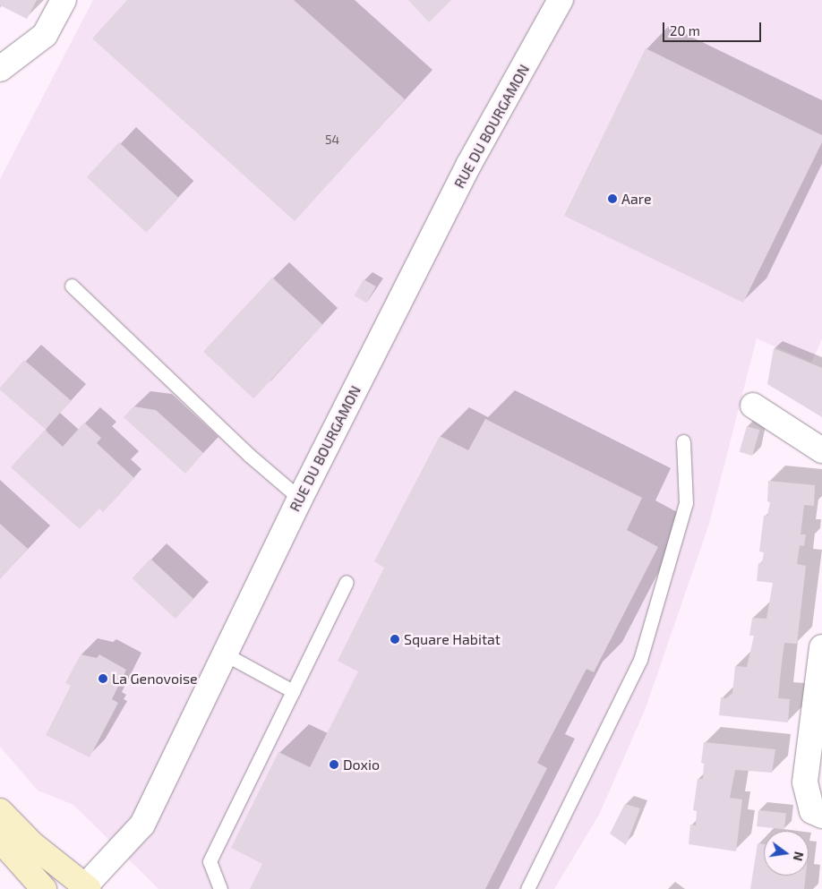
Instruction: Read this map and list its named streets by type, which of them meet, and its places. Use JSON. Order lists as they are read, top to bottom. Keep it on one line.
{"streets":{"street":["RUE DU BOURGAMON"]},"places":["Aare","Square Habitat","La Genovoise","Doxio"],"house_numbers":["54"],"scale_bar":"20 m","north":"right"}
